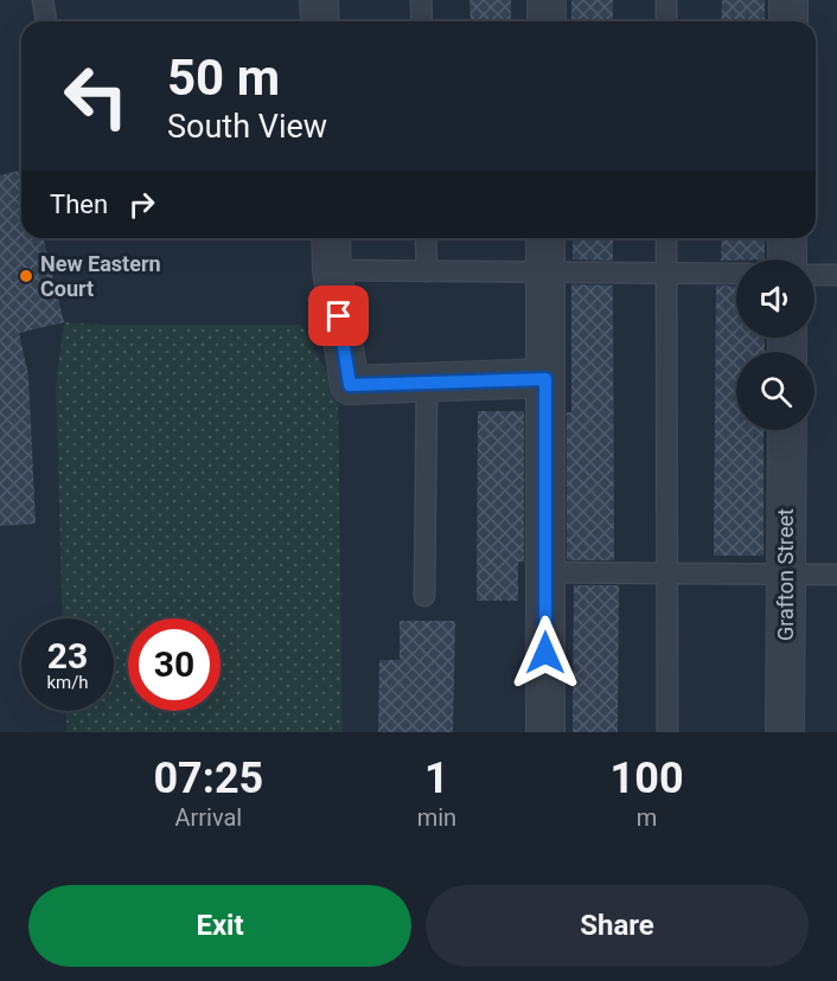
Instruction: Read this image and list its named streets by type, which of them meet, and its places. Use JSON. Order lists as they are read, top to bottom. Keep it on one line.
{"streets":{"street":["Grafton Street"]},"places":["New Eastern Court"],"page":{"turn":["50 m","South View"],"then":"Then","speed":"23 km/h","limit":"30","eta":["07:25","Arrival","1","min","100","m"],"buttons":["Exit","Share"]}}
